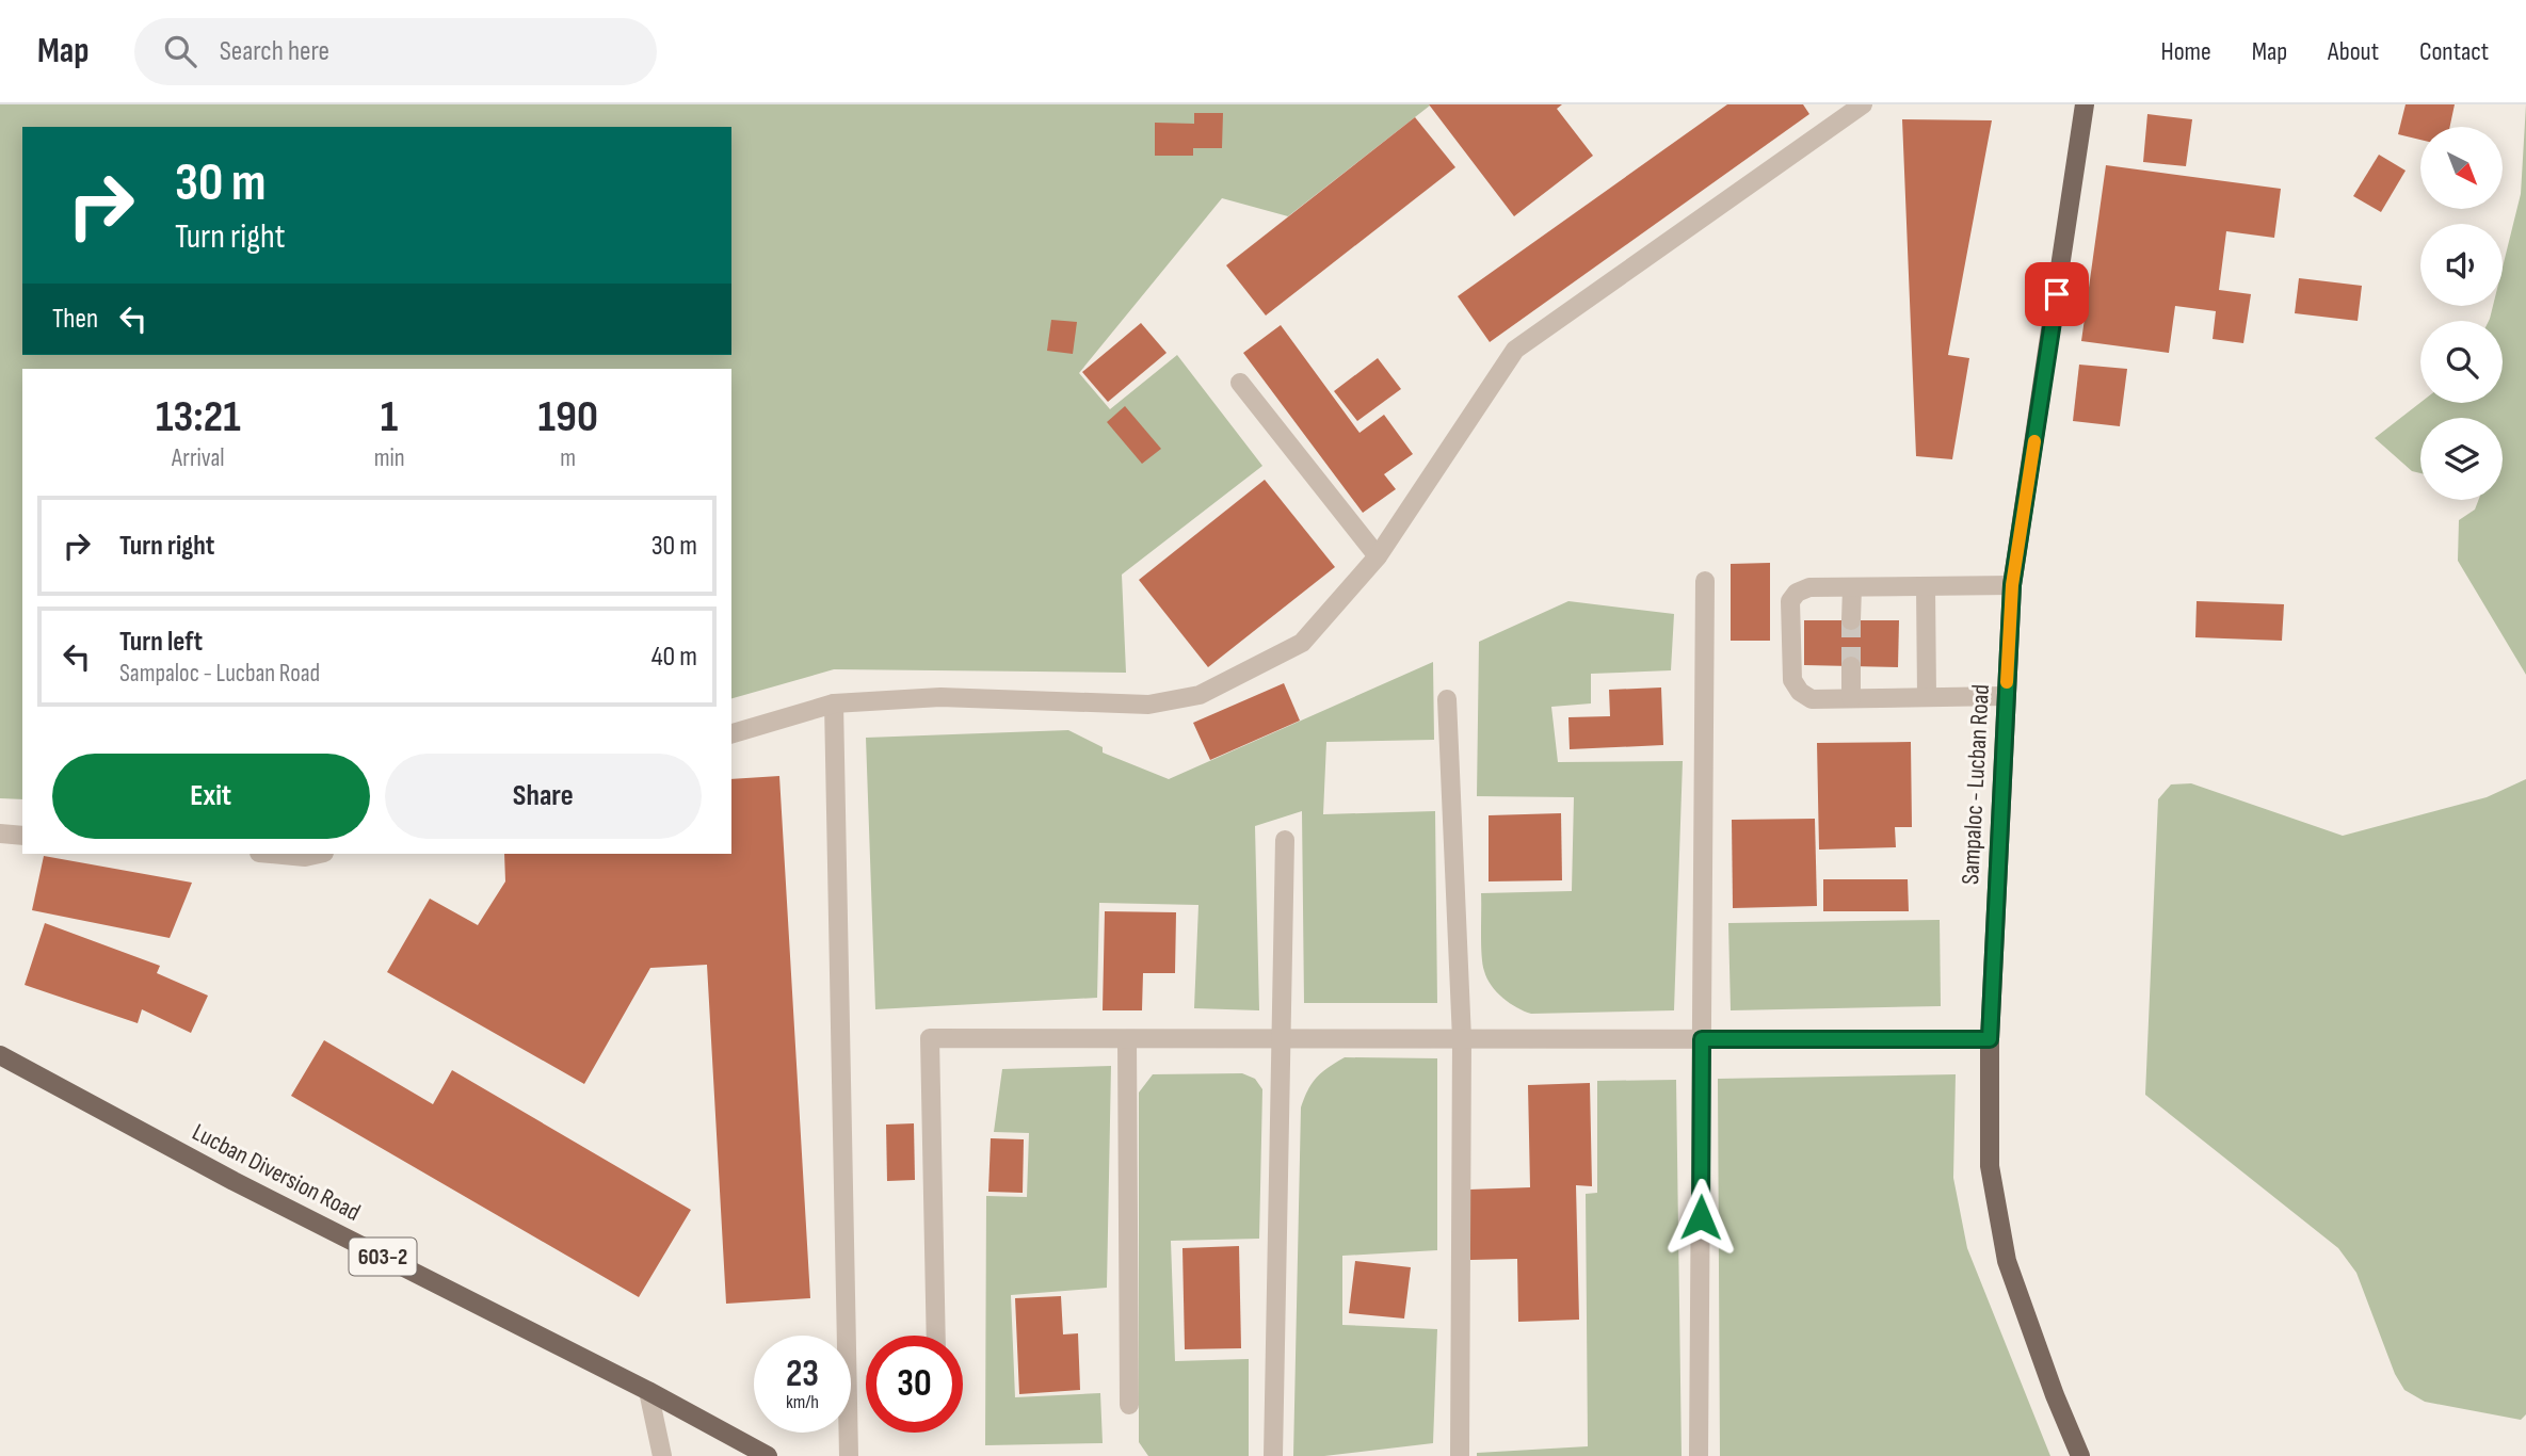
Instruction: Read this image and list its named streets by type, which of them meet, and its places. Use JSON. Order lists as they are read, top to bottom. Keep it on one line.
{"streets":{"main road":["Sampaloc - Lucban Road","Lucban Diversion Road","603-2"]},"north":"bottom right","page":{"header":"Map","search":"Search here","nav":["Home","Map","About","Contact"],"turn":["30 m","Turn right"],"then":"Then","eta":["13:21","Arrival","1","min","190","m"],"list":[{"name":"Turn right","value":"30 m"},{"name":"Turn left","note":"Sampaloc - Lucban Road","value":"40 m"}],"buttons":["Exit","Share"],"speed":"23 km/h","limit":"30"}}
